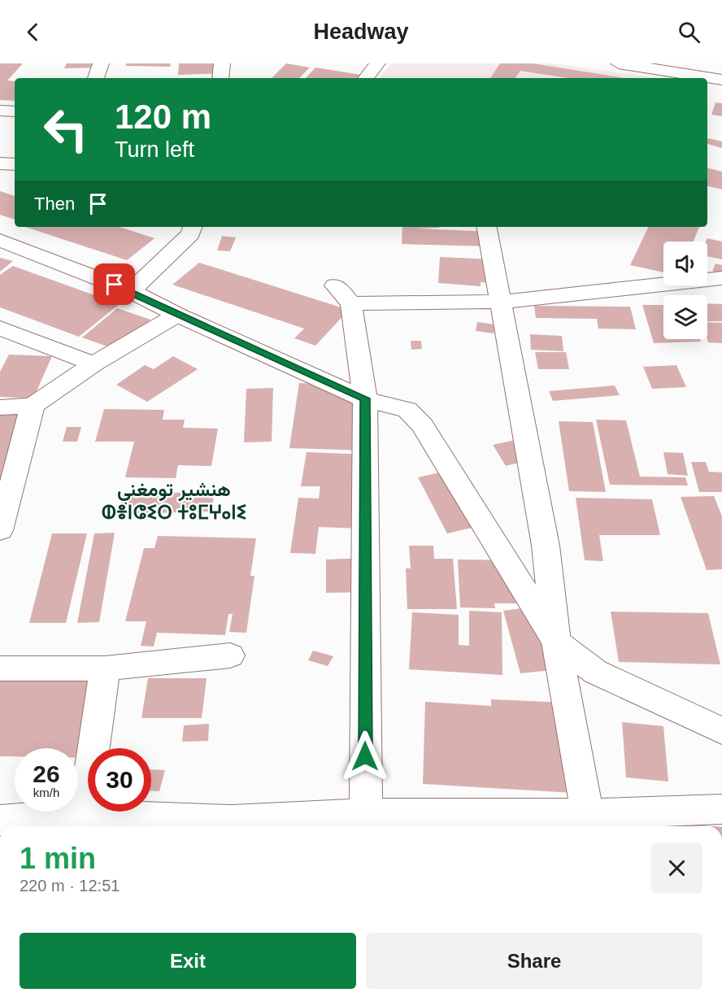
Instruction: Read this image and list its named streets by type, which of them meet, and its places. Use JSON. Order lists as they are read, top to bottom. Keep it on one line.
{"districts":["هنشير تومغني ⵀⴻⵏⵛⵉⵔ ⵜⵓⵎⵖⴰⵏⵉ"],"page":{"header":"Headway","turn":["120 m","Turn left"],"then":"Then","speed":"26 km/h","limit":"30","heading":["1 min","220 m · 12:51"],"buttons":["Exit","Share"]}}
